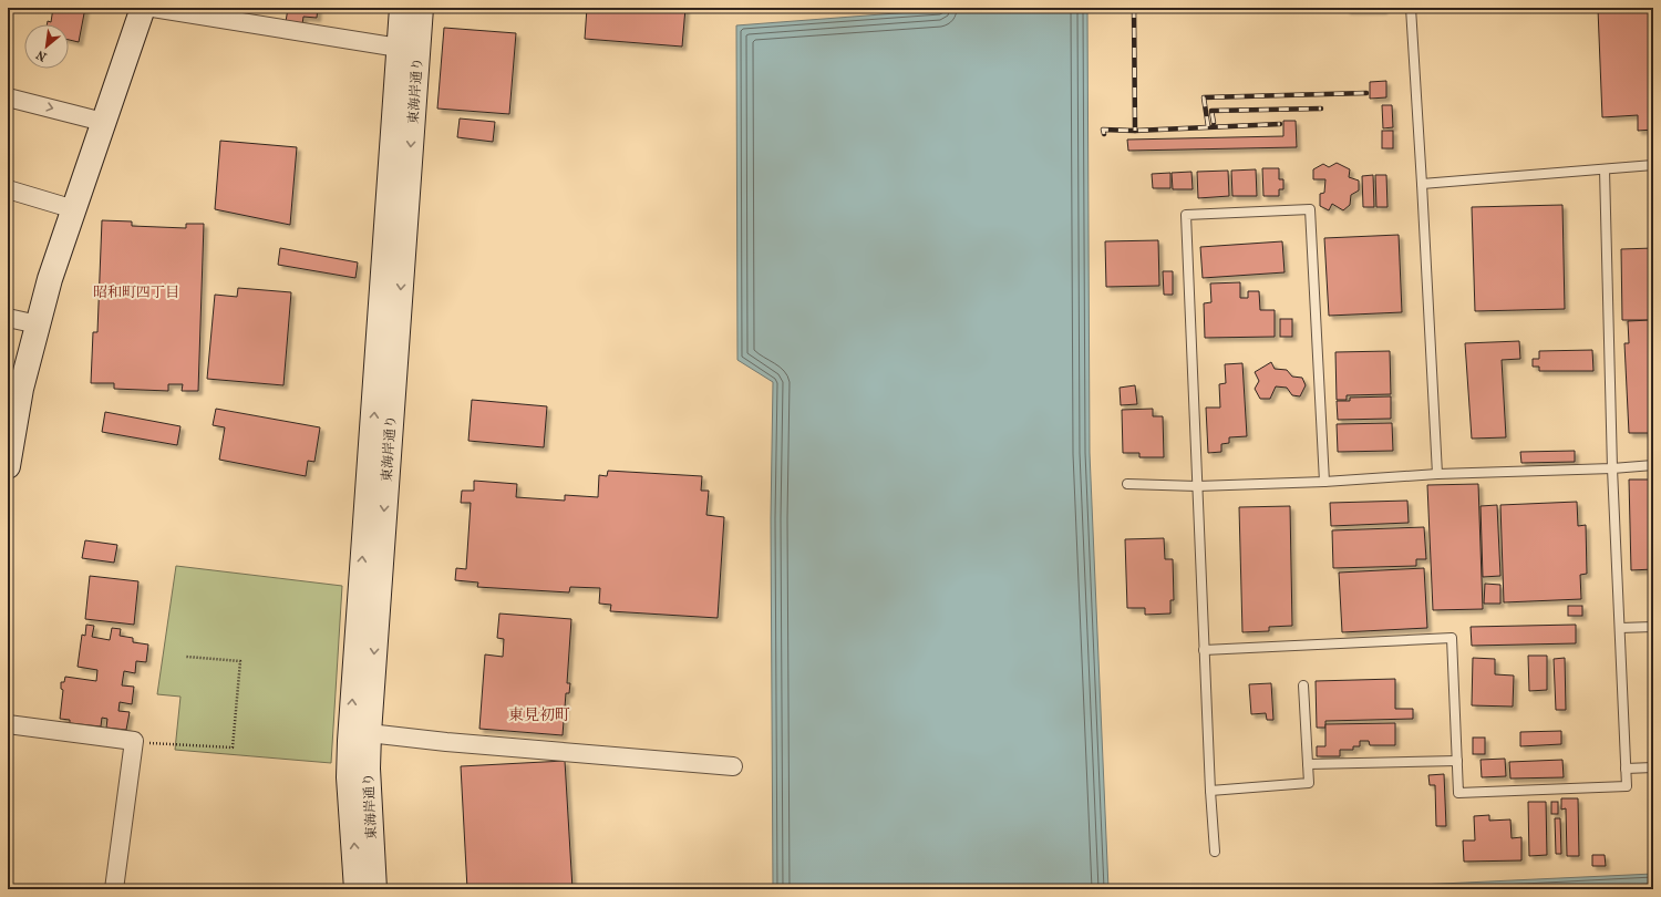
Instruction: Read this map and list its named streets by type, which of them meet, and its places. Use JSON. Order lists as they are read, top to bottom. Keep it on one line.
{"streets":{"street":["東海岸通り"]},"districts":["昭和町四丁目","東見初町"],"north":"bottom left"}
